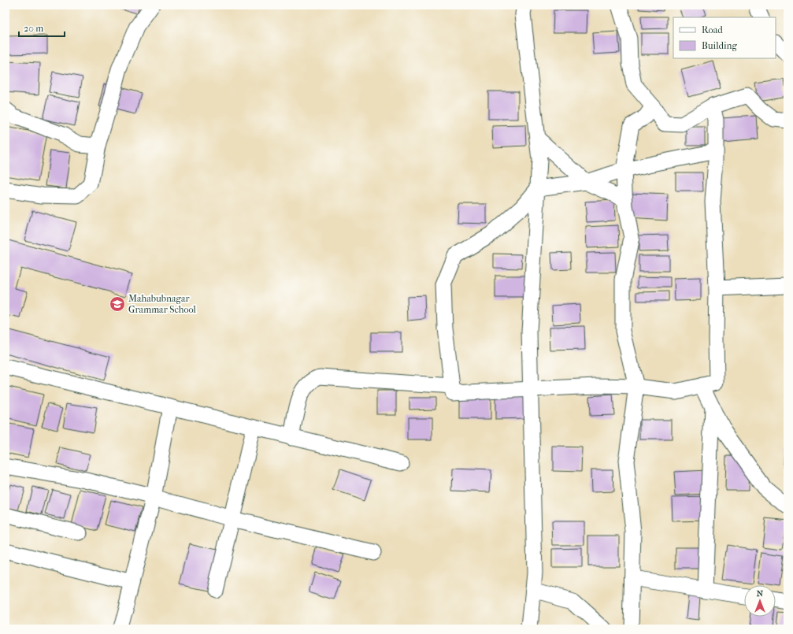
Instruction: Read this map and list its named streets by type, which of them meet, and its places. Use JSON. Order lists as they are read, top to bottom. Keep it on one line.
{"places":{"school or university":["Mahabubnagar Grammar School"]},"legend":["Road","Building"],"scale_bar":"20 m","north":"top"}
